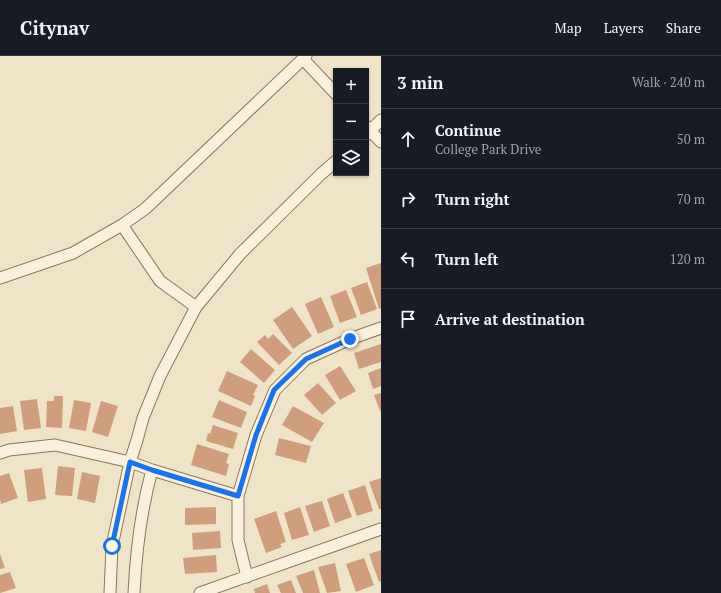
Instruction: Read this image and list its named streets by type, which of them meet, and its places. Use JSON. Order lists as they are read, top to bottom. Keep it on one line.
{"page":{"header":"Citynav","nav":["Map","Layers","Share"],"heading":["3 min","Walk · 240 m"],"map_buttons":["+","−"],"list":[["Continue","College Park Drive","50 m"],["Turn right","70 m"],["Turn left","120 m"],"Arrive at destination"]}}
